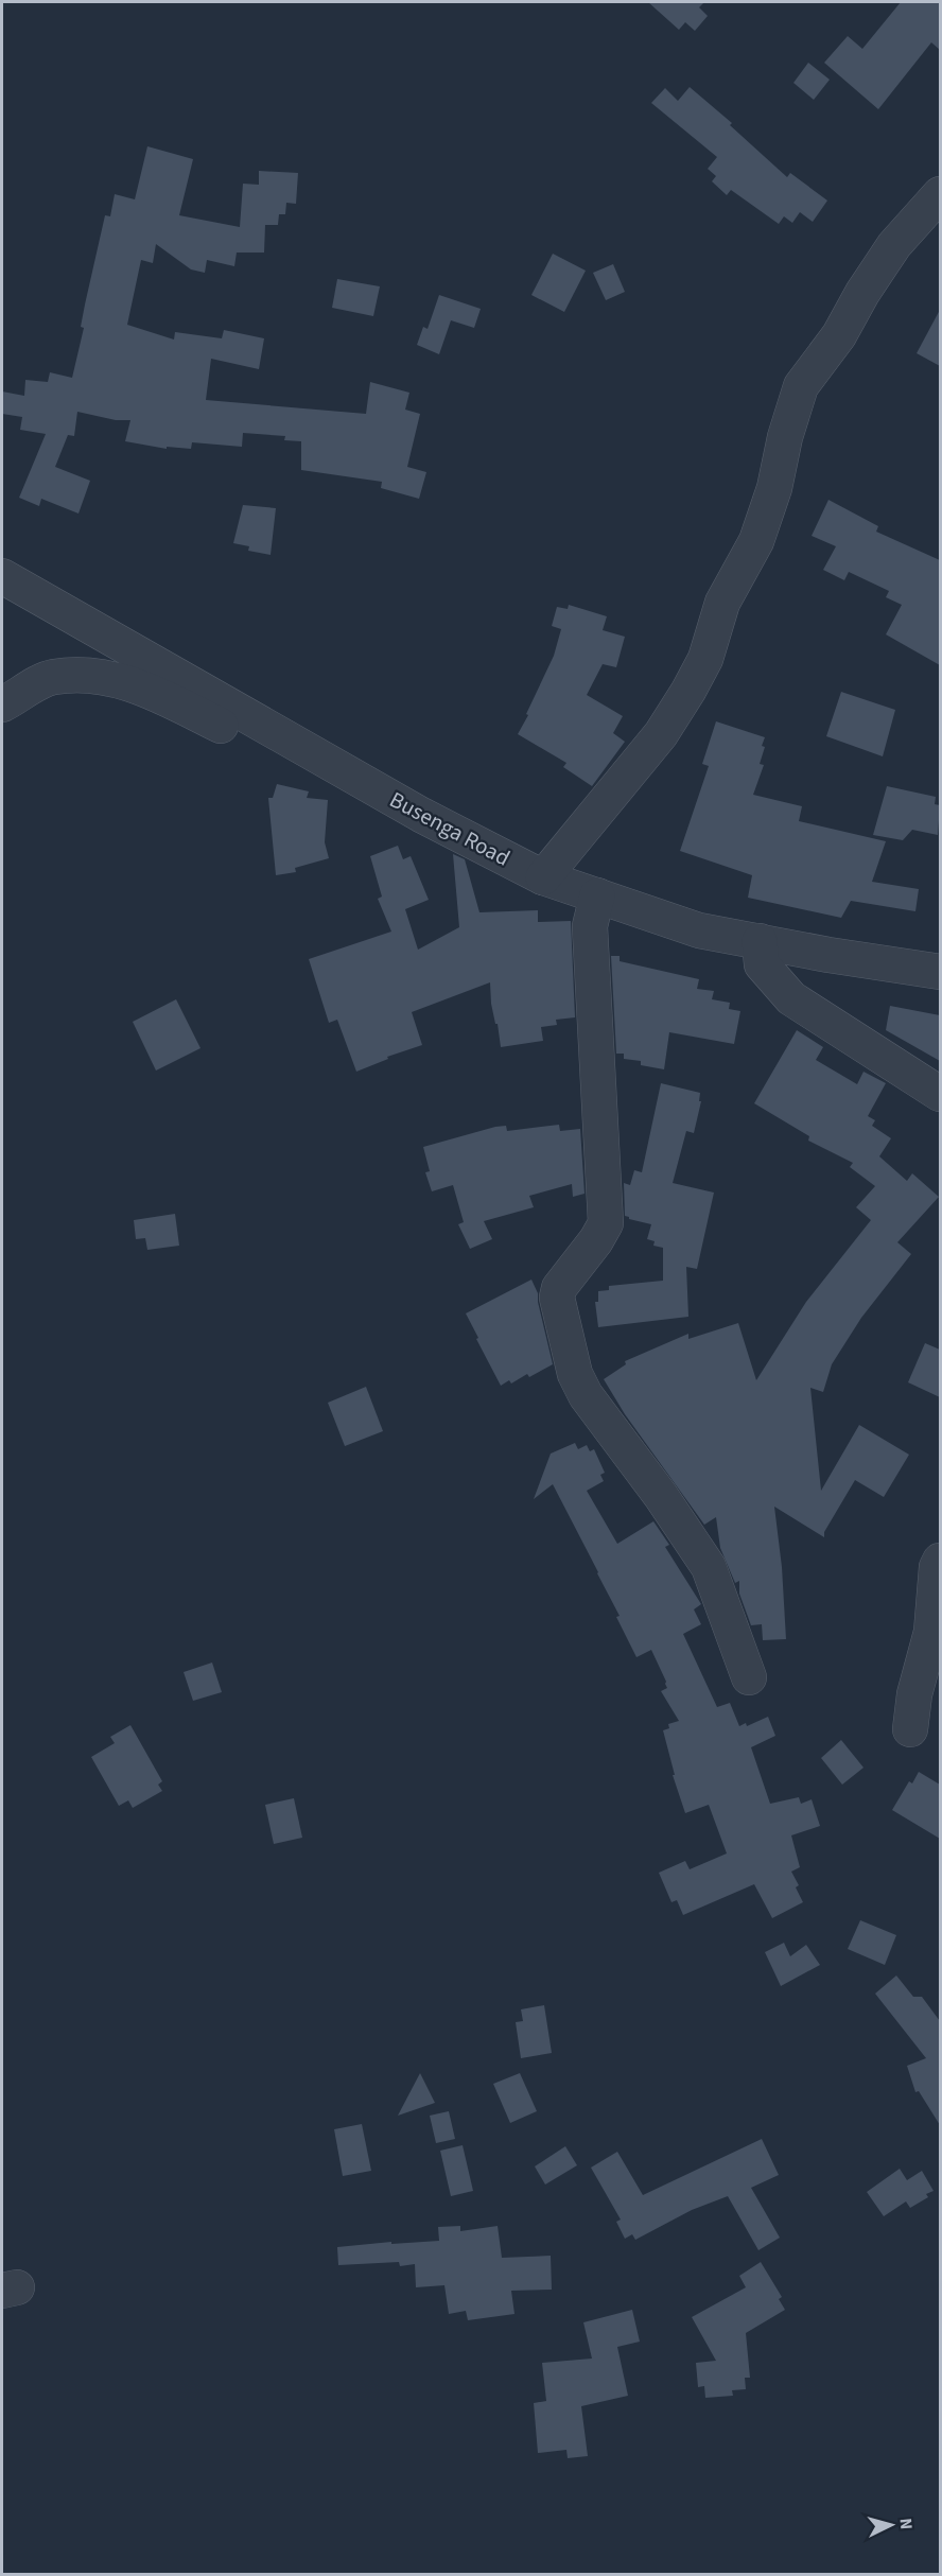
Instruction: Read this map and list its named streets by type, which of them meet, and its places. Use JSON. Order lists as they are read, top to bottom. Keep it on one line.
{"streets":{"street":["Busenga Road"]},"north":"right"}
